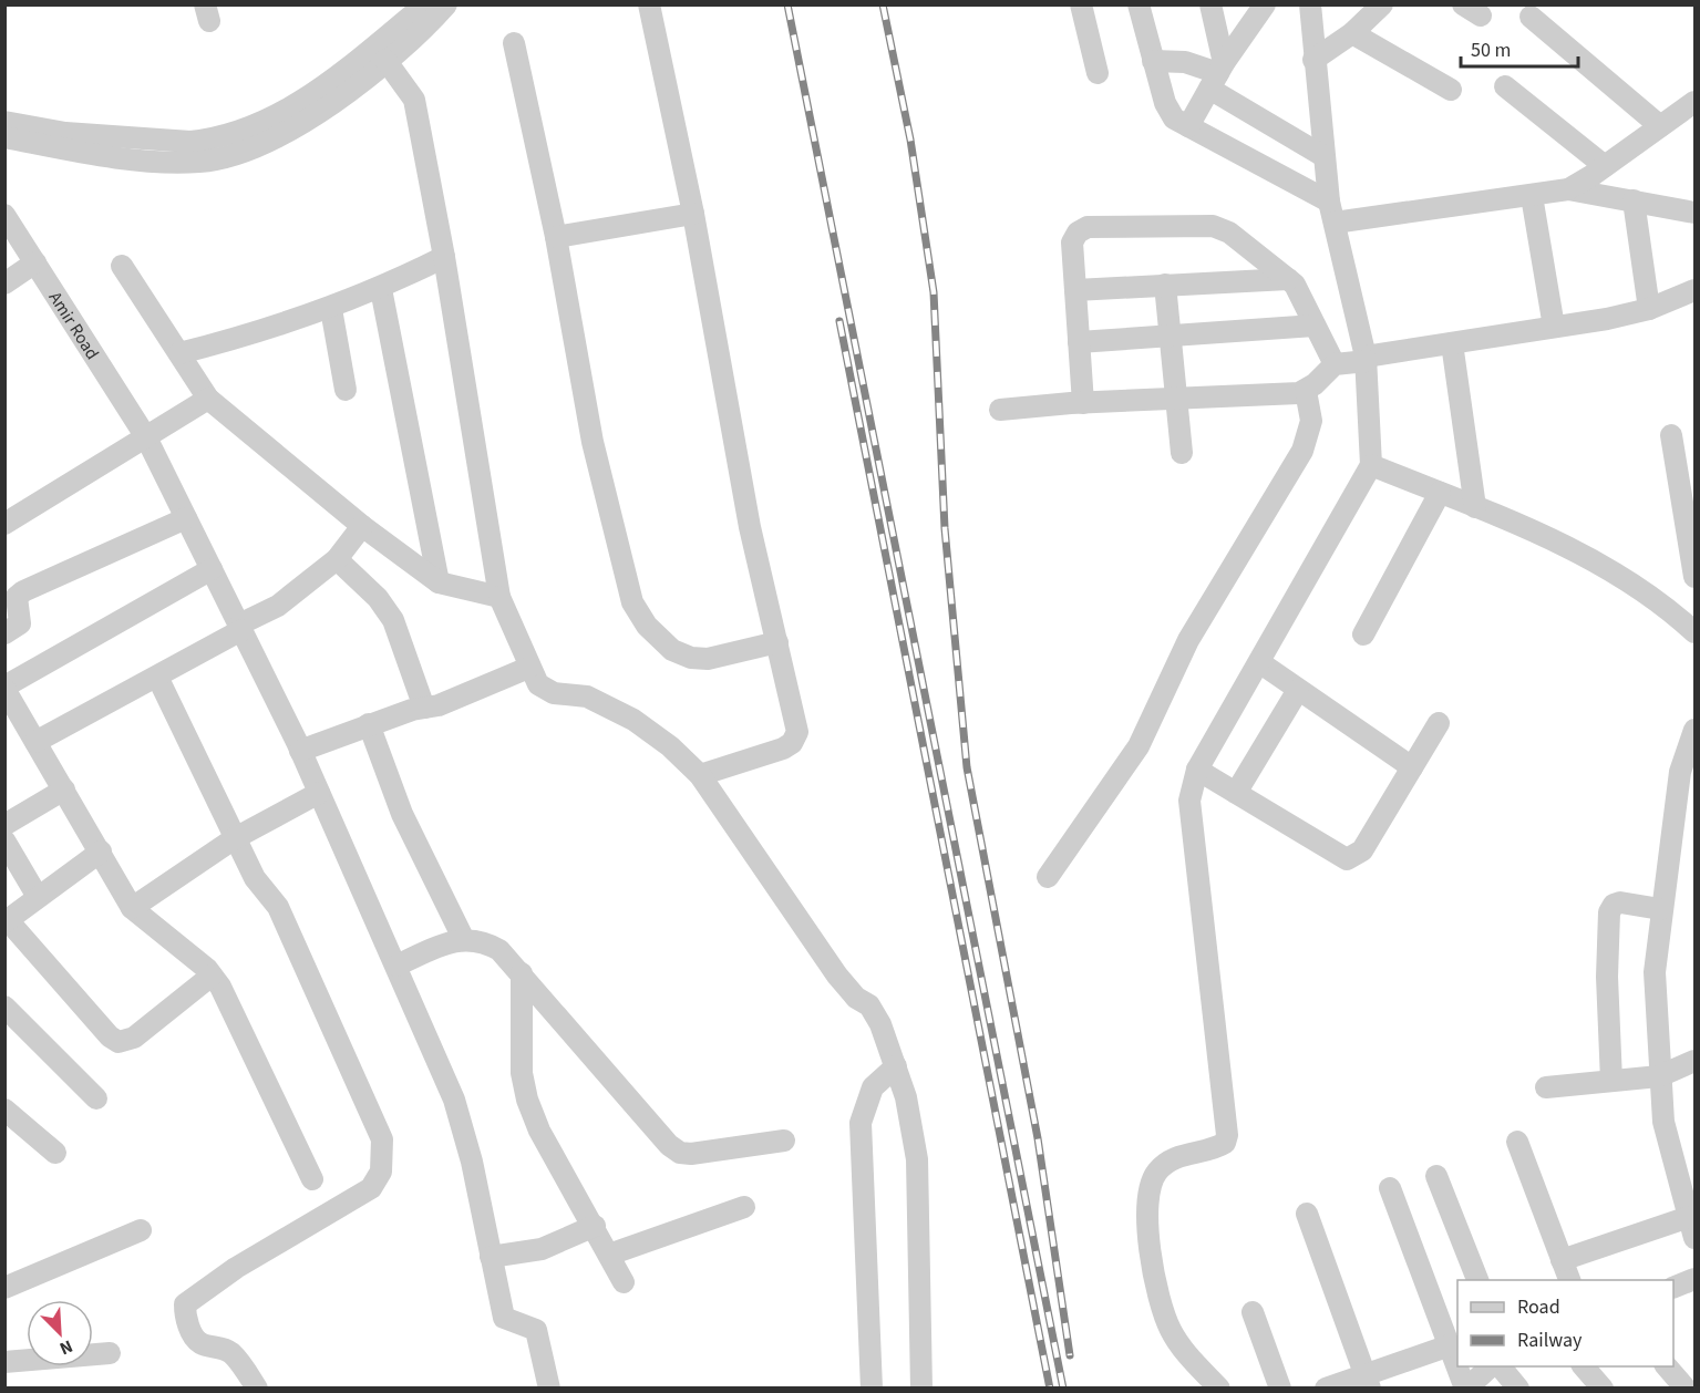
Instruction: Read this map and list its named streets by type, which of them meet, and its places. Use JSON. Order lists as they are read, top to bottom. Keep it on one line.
{"streets":{"street":["Amir Road"]},"legend":["Road","Railway"],"scale_bar":"50 m","north":"bottom right"}
